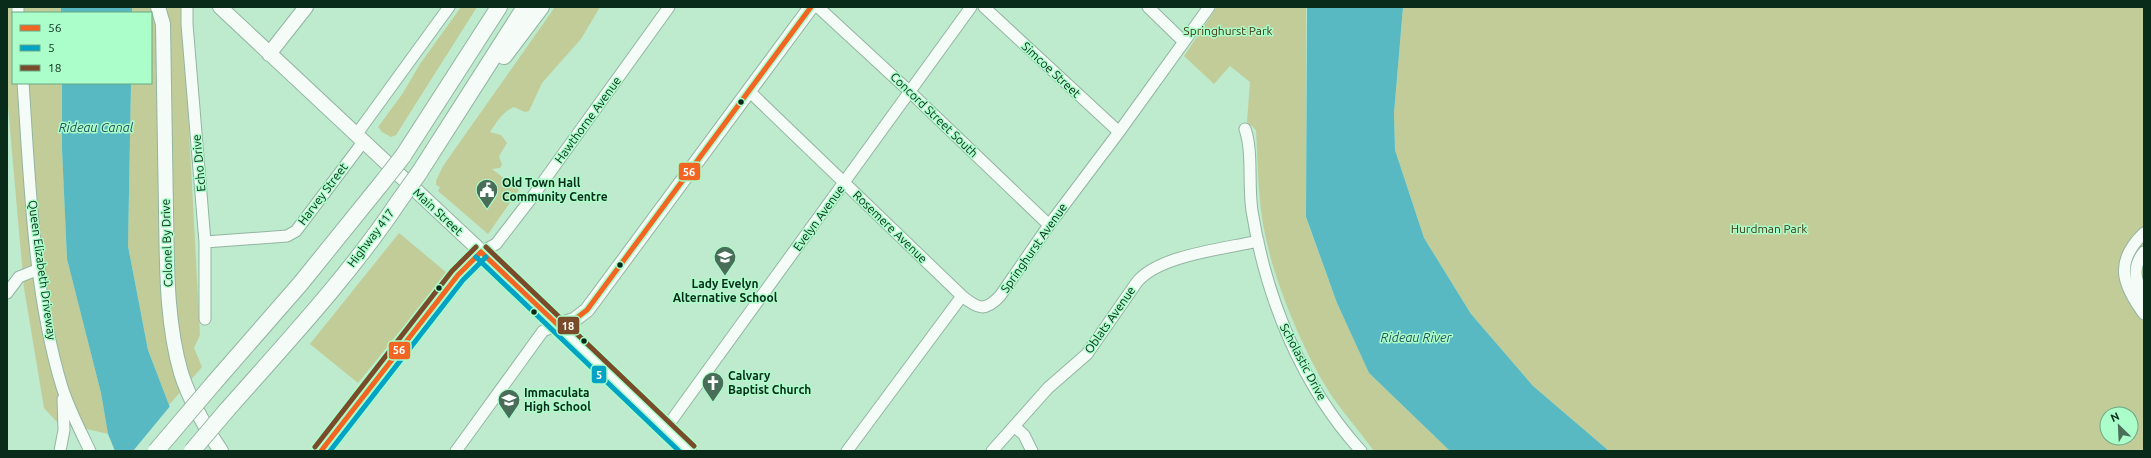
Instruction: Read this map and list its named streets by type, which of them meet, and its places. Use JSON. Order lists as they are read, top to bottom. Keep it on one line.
{"streets":{"highway":["Highway 417"],"main road":["Hawthorne Avenue","Main Street","Colonel By Drive"],"street":["Simcoe Street","Concord Street South","Echo Drive","Harvey Street","Evelyn Avenue","Rosemere Avenue","Springhurst Avenue","Queen Elizabeth Driveway","Oblats Avenue","Scholastic Drive"]},"crossings":[["Simcoe Street","Springhurst Avenue"],["Concord Street South","Evelyn Avenue"],["Concord Street South","Springhurst Avenue"],["Hawthorne Avenue","Main Street"],["Echo Drive","Harvey Street"],["Harvey Street","Main Street"],["Main Street","Evelyn Avenue"],["Evelyn Avenue","Rosemere Avenue"],["Rosemere Avenue","Springhurst Avenue"],["Oblats Avenue","Scholastic Drive"]],"water":["Rideau Canal","Rideau River"],"parks":["Springhurst Park","Hurdman Park"],"places":{"public building":["Old Town Hall Community Centre"],"school or university":["Lady Evelyn Alternative School","Immaculata High School"],"church":["Calvary Baptist Church"]},"lines":["transit line 56","transit line 18","transit line 5"],"legend":["56","5","18"],"north":"top left"}
